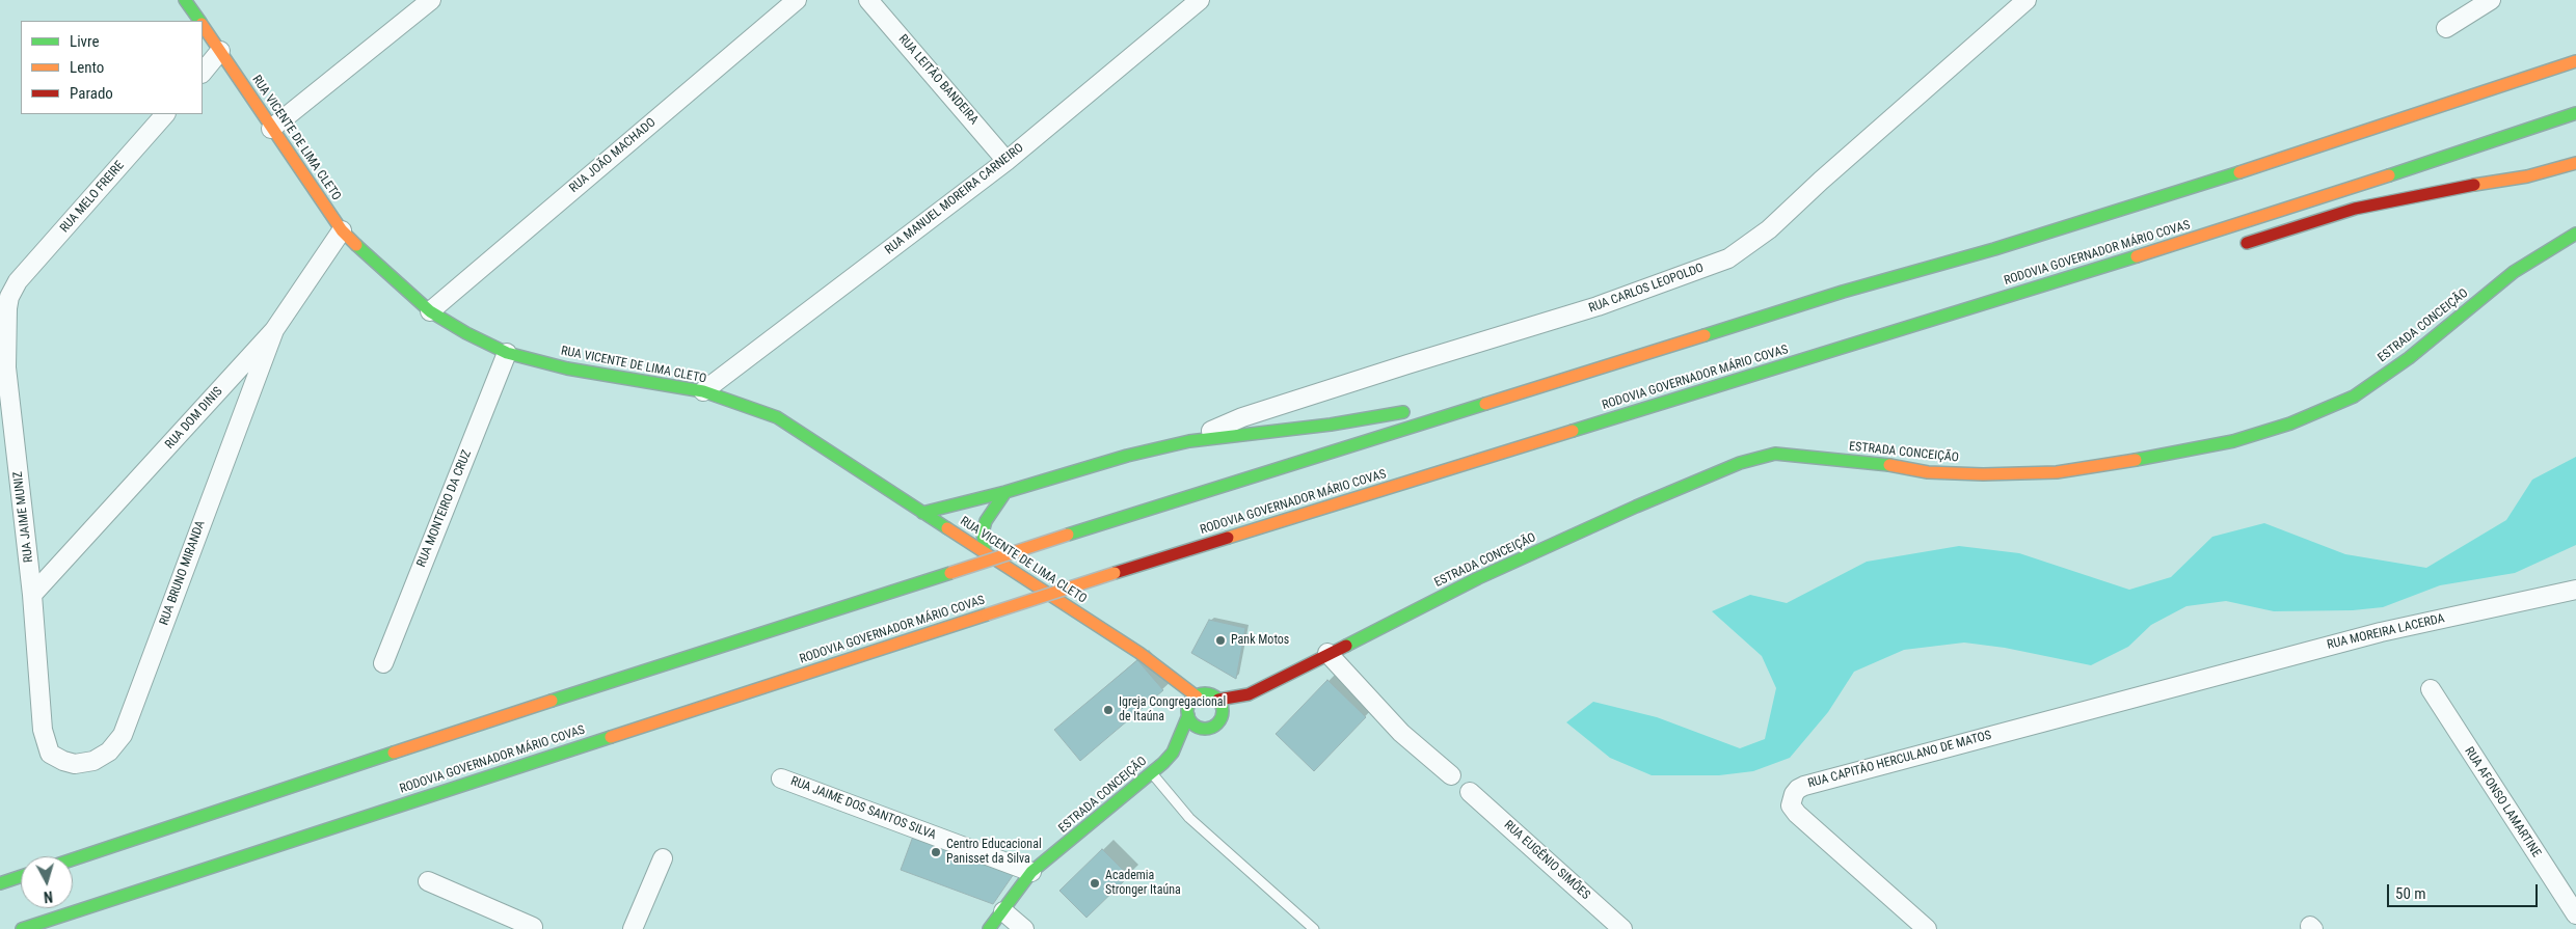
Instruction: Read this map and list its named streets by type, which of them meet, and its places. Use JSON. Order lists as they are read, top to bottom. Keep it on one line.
{"streets":{"main road":["RUA VICENTE DE LIMA CLETO","RODOVIA GOVERNADOR MÁRIO COVAS","ESTRADA CONCEIÇÃO"],"street":["RUA LEITÃO BANDEIRA","RUA JOÃO MACHADO","RUA MELO FREIRE","RUA MANUEL MOREIRA CARNEIRO","RUA CARLOS LEOPOLDO","RUA DOM DINIS","RUA MONTEIRO DA CRUZ","RUA JAIME MUNIZ","RUA BRUNO MIRANDA","RUA MOREIRA LACERDA","RUA CAPITÃO HERCULANO DE MATOS","RUA AFONSO LAMARTINE","RUA JAIME DOS SANTOS SILVA","RUA EUGÊNIO SIMÕES"]},"crossings":[["RUA LEITÃO BANDEIRA","RUA MANUEL MOREIRA CARNEIRO"],["RUA VICENTE DE LIMA CLETO","RUA JOÃO MACHADO"],["RUA VICENTE DE LIMA CLETO","RUA MANUEL MOREIRA CARNEIRO"],["RUA VICENTE DE LIMA CLETO","ESTRADA CONCEIÇÃO"],["RUA VICENTE DE LIMA CLETO","RUA DOM DINIS"],["RUA VICENTE DE LIMA CLETO","RUA MONTEIRO DA CRUZ"],["RUA MELO FREIRE","RUA JAIME MUNIZ"],["ESTRADA CONCEIÇÃO","RUA JAIME DOS SANTOS SILVA"],["RUA DOM DINIS","RUA JAIME MUNIZ"],["RUA DOM DINIS","RUA BRUNO MIRANDA"],["RUA JAIME MUNIZ","RUA BRUNO MIRANDA"],["RUA MOREIRA LACERDA","RUA CAPITÃO HERCULANO DE MATOS"]],"places":["Pank Motos","Igreja Congregacional de Itaúna","Centro Educacional Panisset da Silva","Academia Stronger Itaúna"],"legend":["Livre","Lento","Parado"],"scale_bar":"50 m","north":"bottom"}
